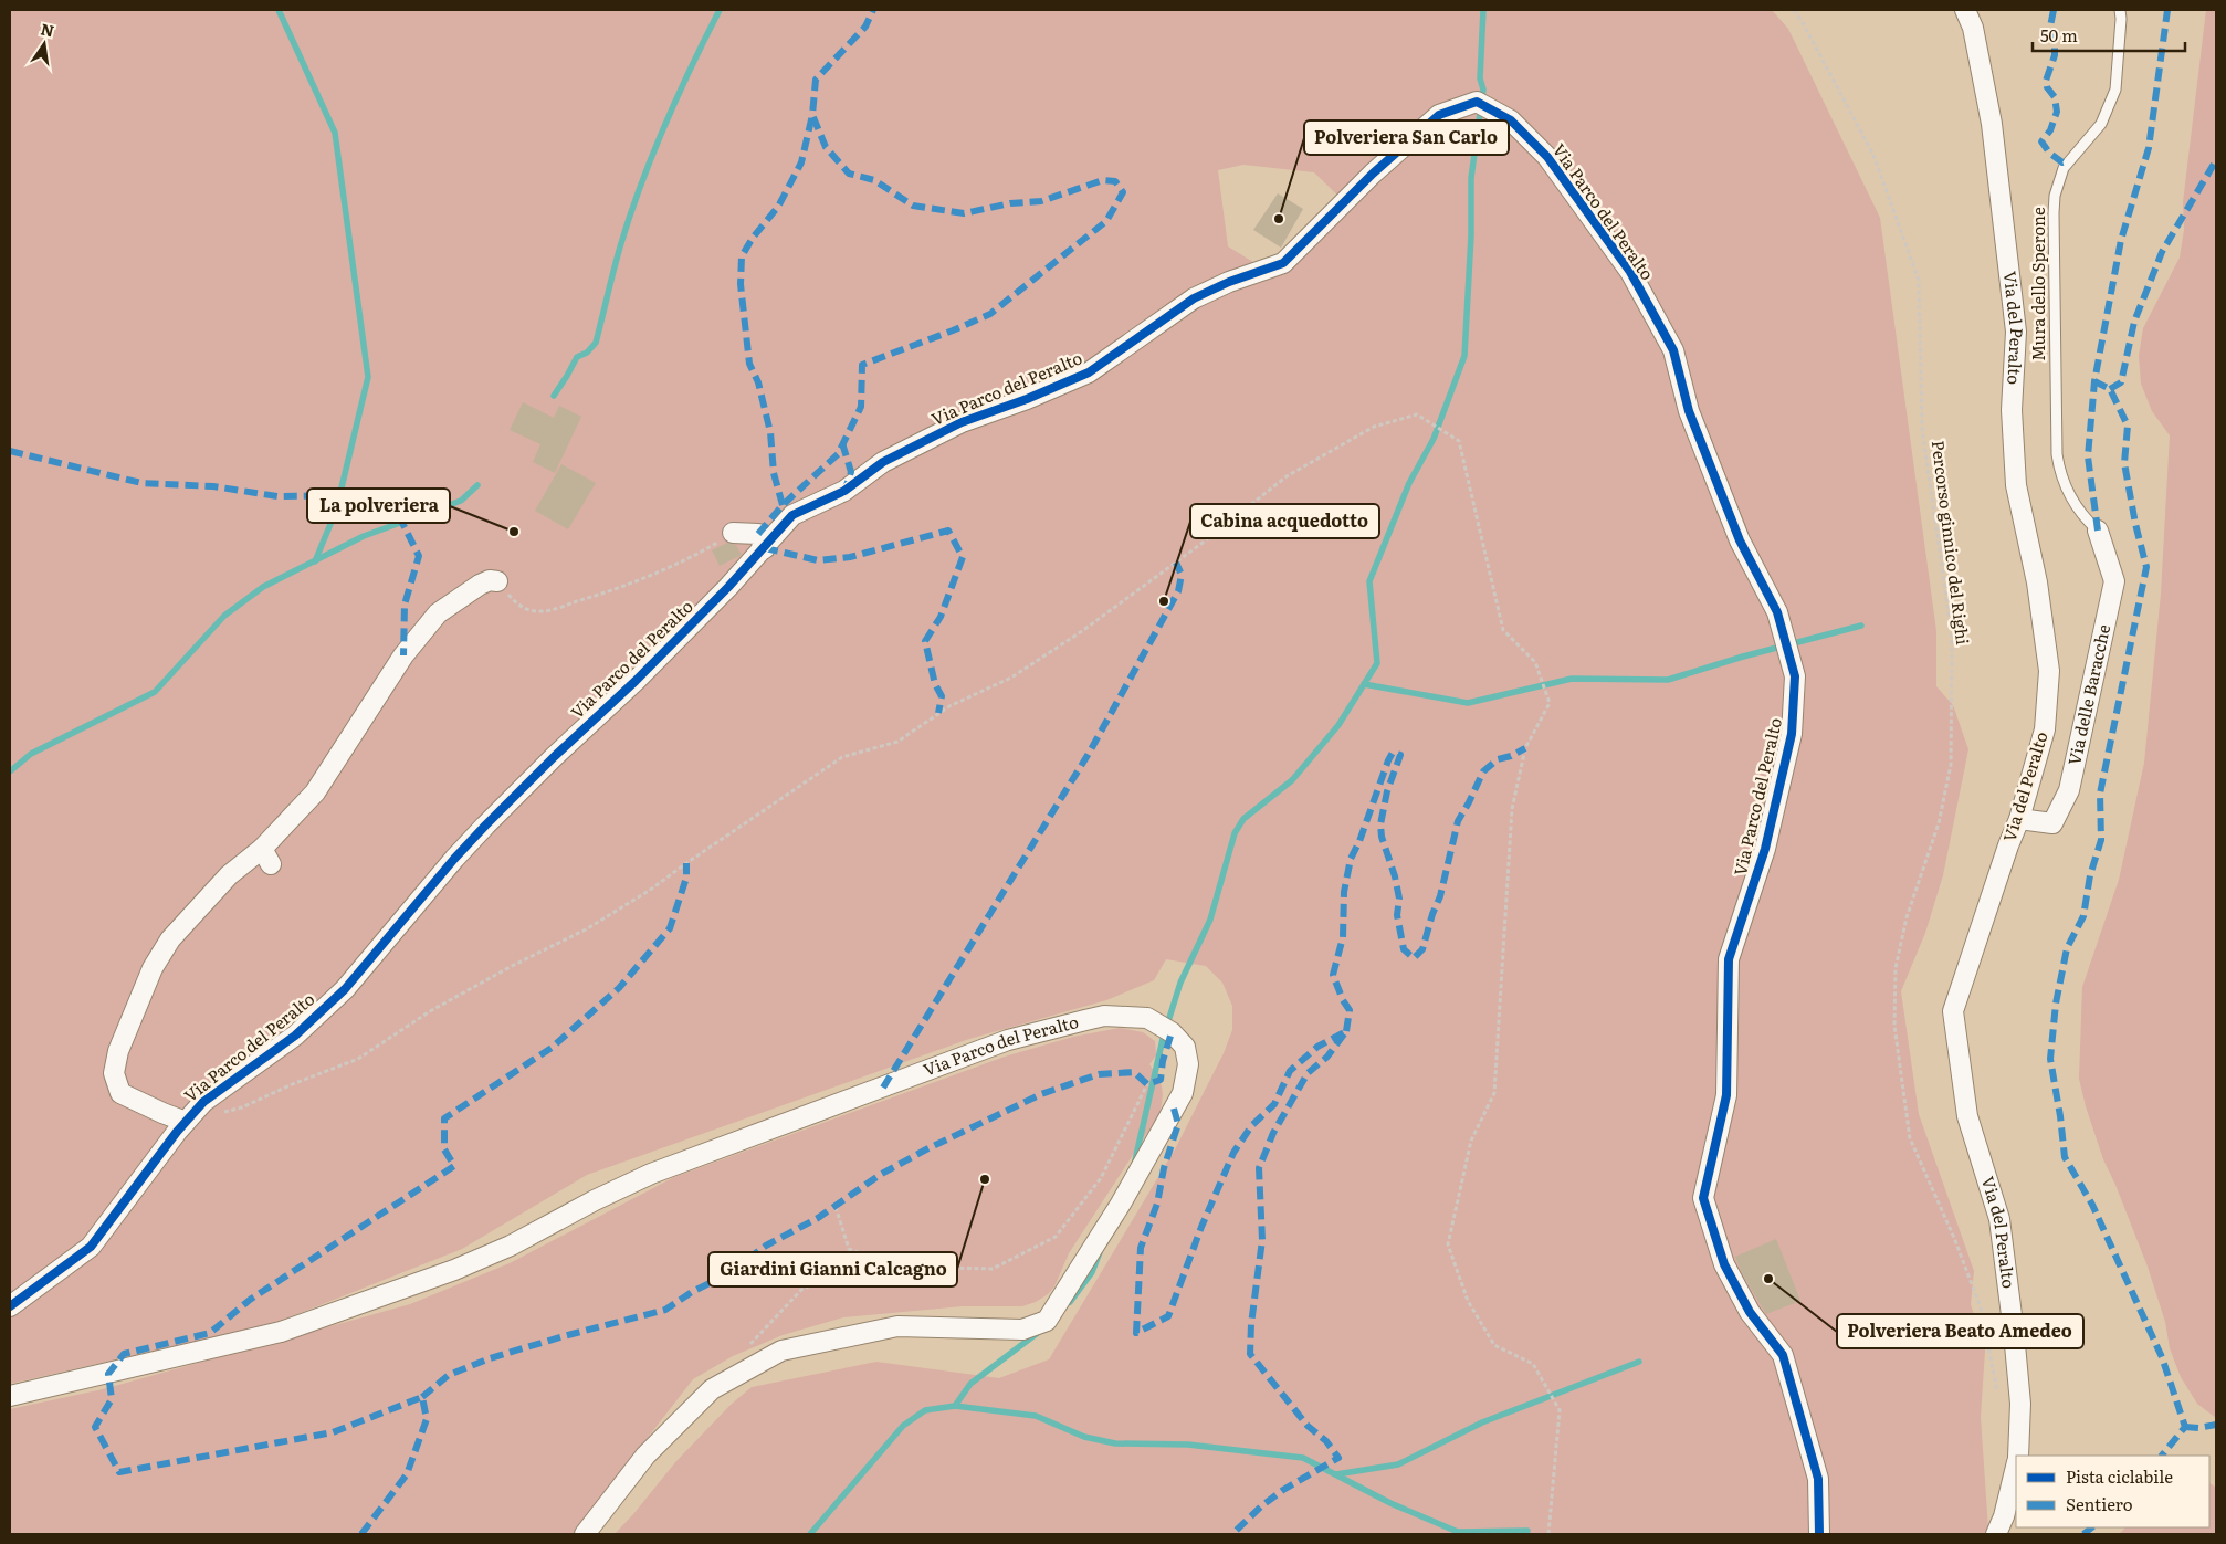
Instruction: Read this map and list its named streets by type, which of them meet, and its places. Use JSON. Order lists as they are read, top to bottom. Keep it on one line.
{"streets":{"street":["Via Parco del Peralto","Via del Peralto","Via delle Baracche"],"lane":["Mura dello Sperone"],"path":["Percorso ginnico del Righi"]},"crossings":[["Mura dello Sperone","Via delle Baracche"],["Via del Peralto","Via delle Baracche"]],"places":["Polveriera San Carlo","La polveriera","Cabina acquedotto","Giardini Gianni Calcagno","Polveriera Beato Amedeo"],"legend":["Pista ciclabile","Sentiero"],"scale_bar":"50 m","north":"top"}
